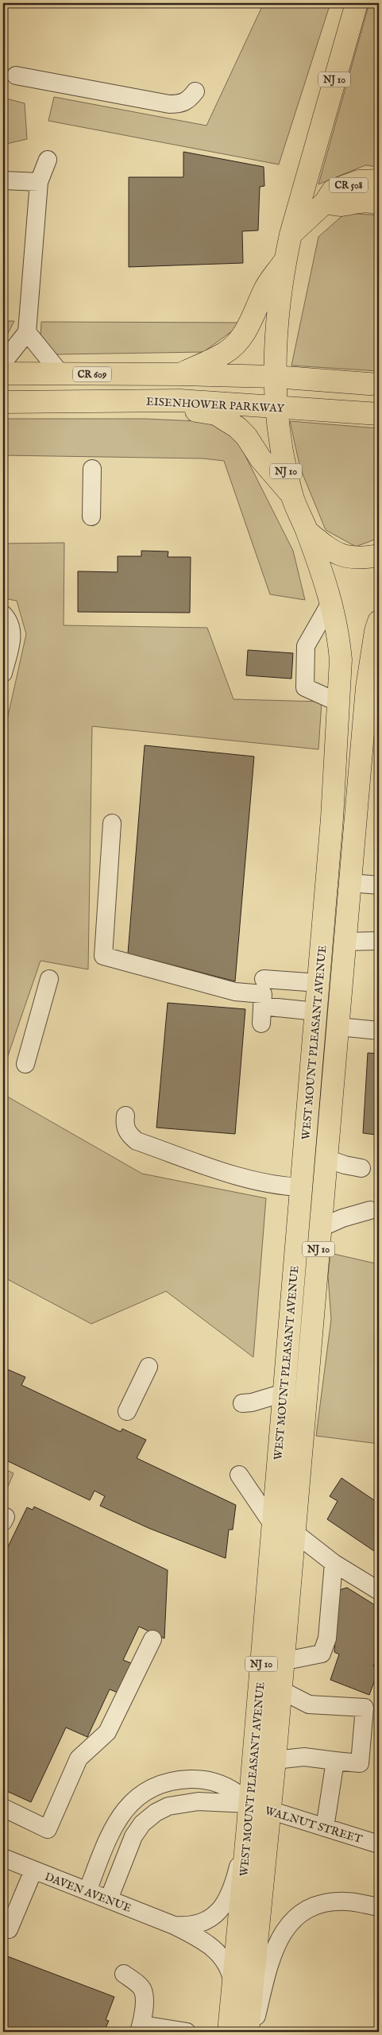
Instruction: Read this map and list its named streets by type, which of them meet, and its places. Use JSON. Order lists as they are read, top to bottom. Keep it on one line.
{"streets":{"main road":["NJ 10","CR 508","CR 609","EISENHOWER PARKWAY","WEST MOUNT PLEASANT AVENUE"],"street":["WALNUT STREET","DAVEN AVENUE"]},"crossings":[["NJ 10","CR 508"],["NJ 10","CR 609"],["NJ 10","EISENHOWER PARKWAY"],["NJ 10","WEST MOUNT PLEASANT AVENUE"],["WEST MOUNT PLEASANT AVENUE","WALNUT STREET"],["WEST MOUNT PLEASANT AVENUE","DAVEN AVENUE"],["WALNUT STREET","DAVEN AVENUE"]]}
